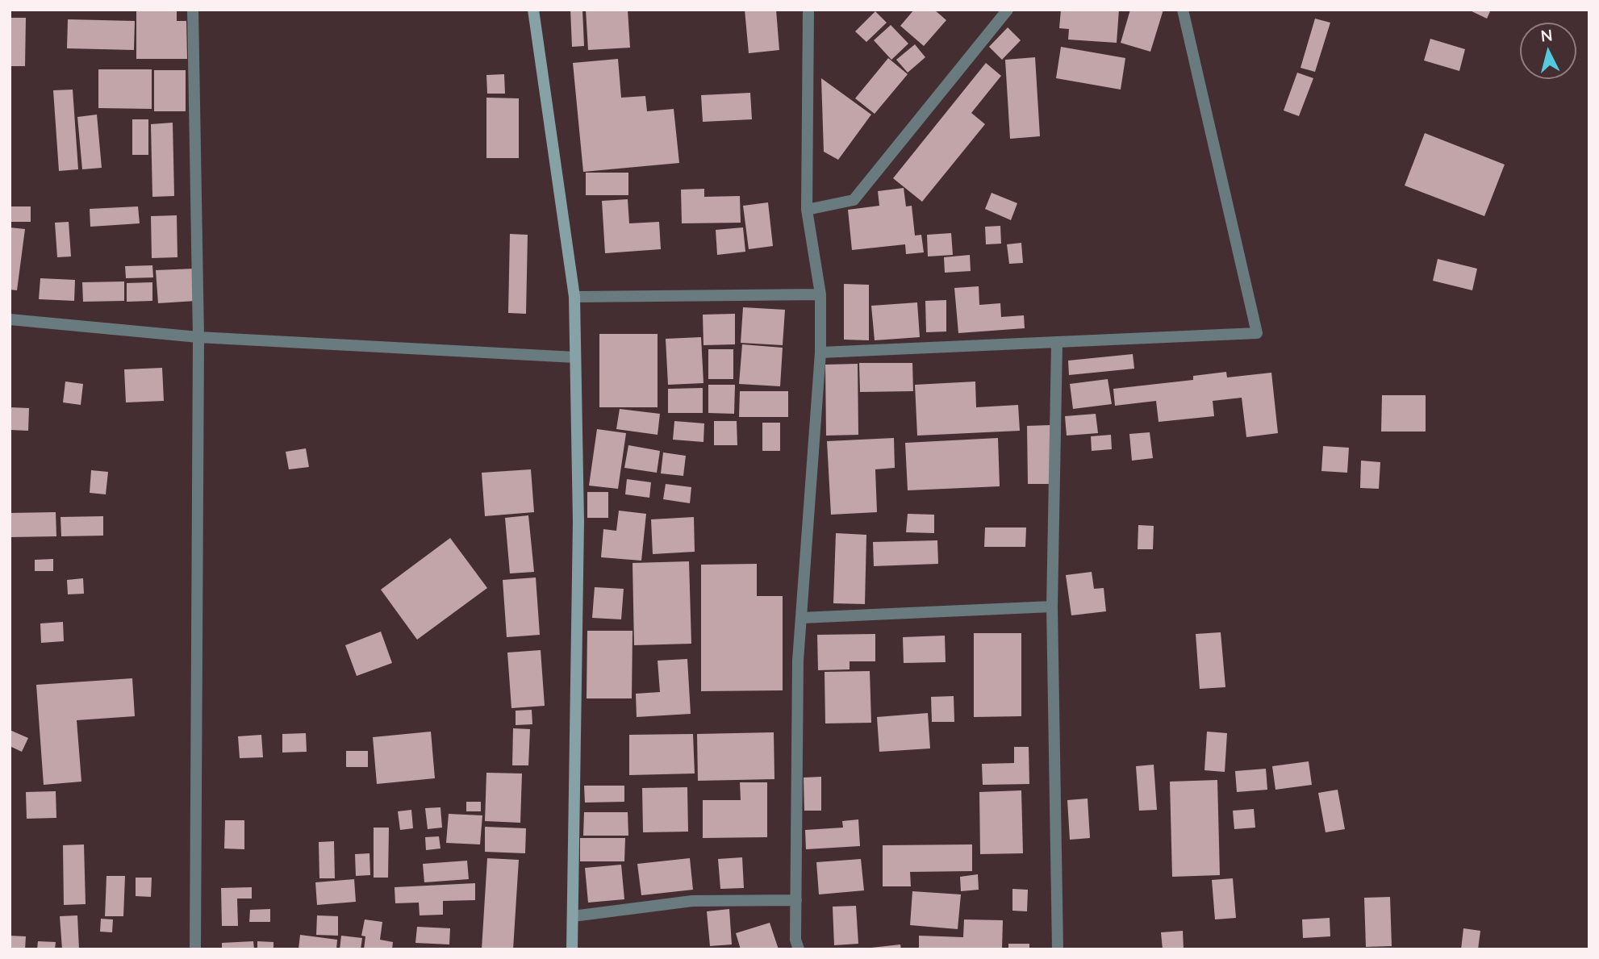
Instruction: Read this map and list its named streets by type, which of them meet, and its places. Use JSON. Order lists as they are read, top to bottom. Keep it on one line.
{"north":"top"}
